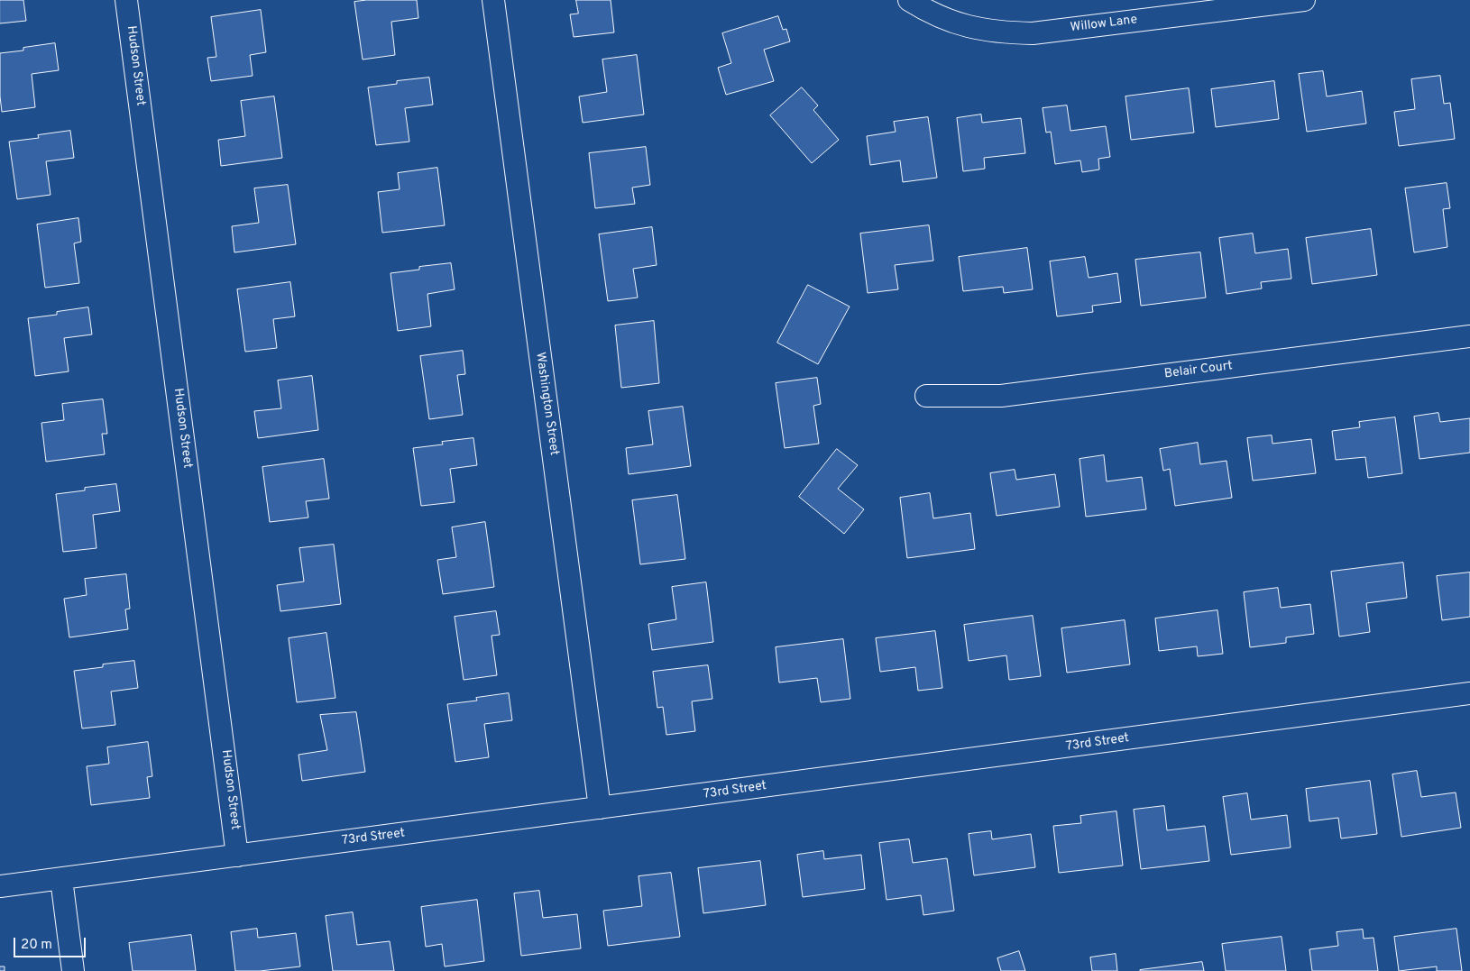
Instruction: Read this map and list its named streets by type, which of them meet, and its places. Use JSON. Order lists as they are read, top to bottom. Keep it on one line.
{"streets":{"street":["Willow Lane","Hudson Street","Belair Court","Washington Street","73rd Street"]},"crossings":[["Hudson Street","73rd Street"],["Washington Street","73rd Street"]],"scale_bar":"20 m"}
